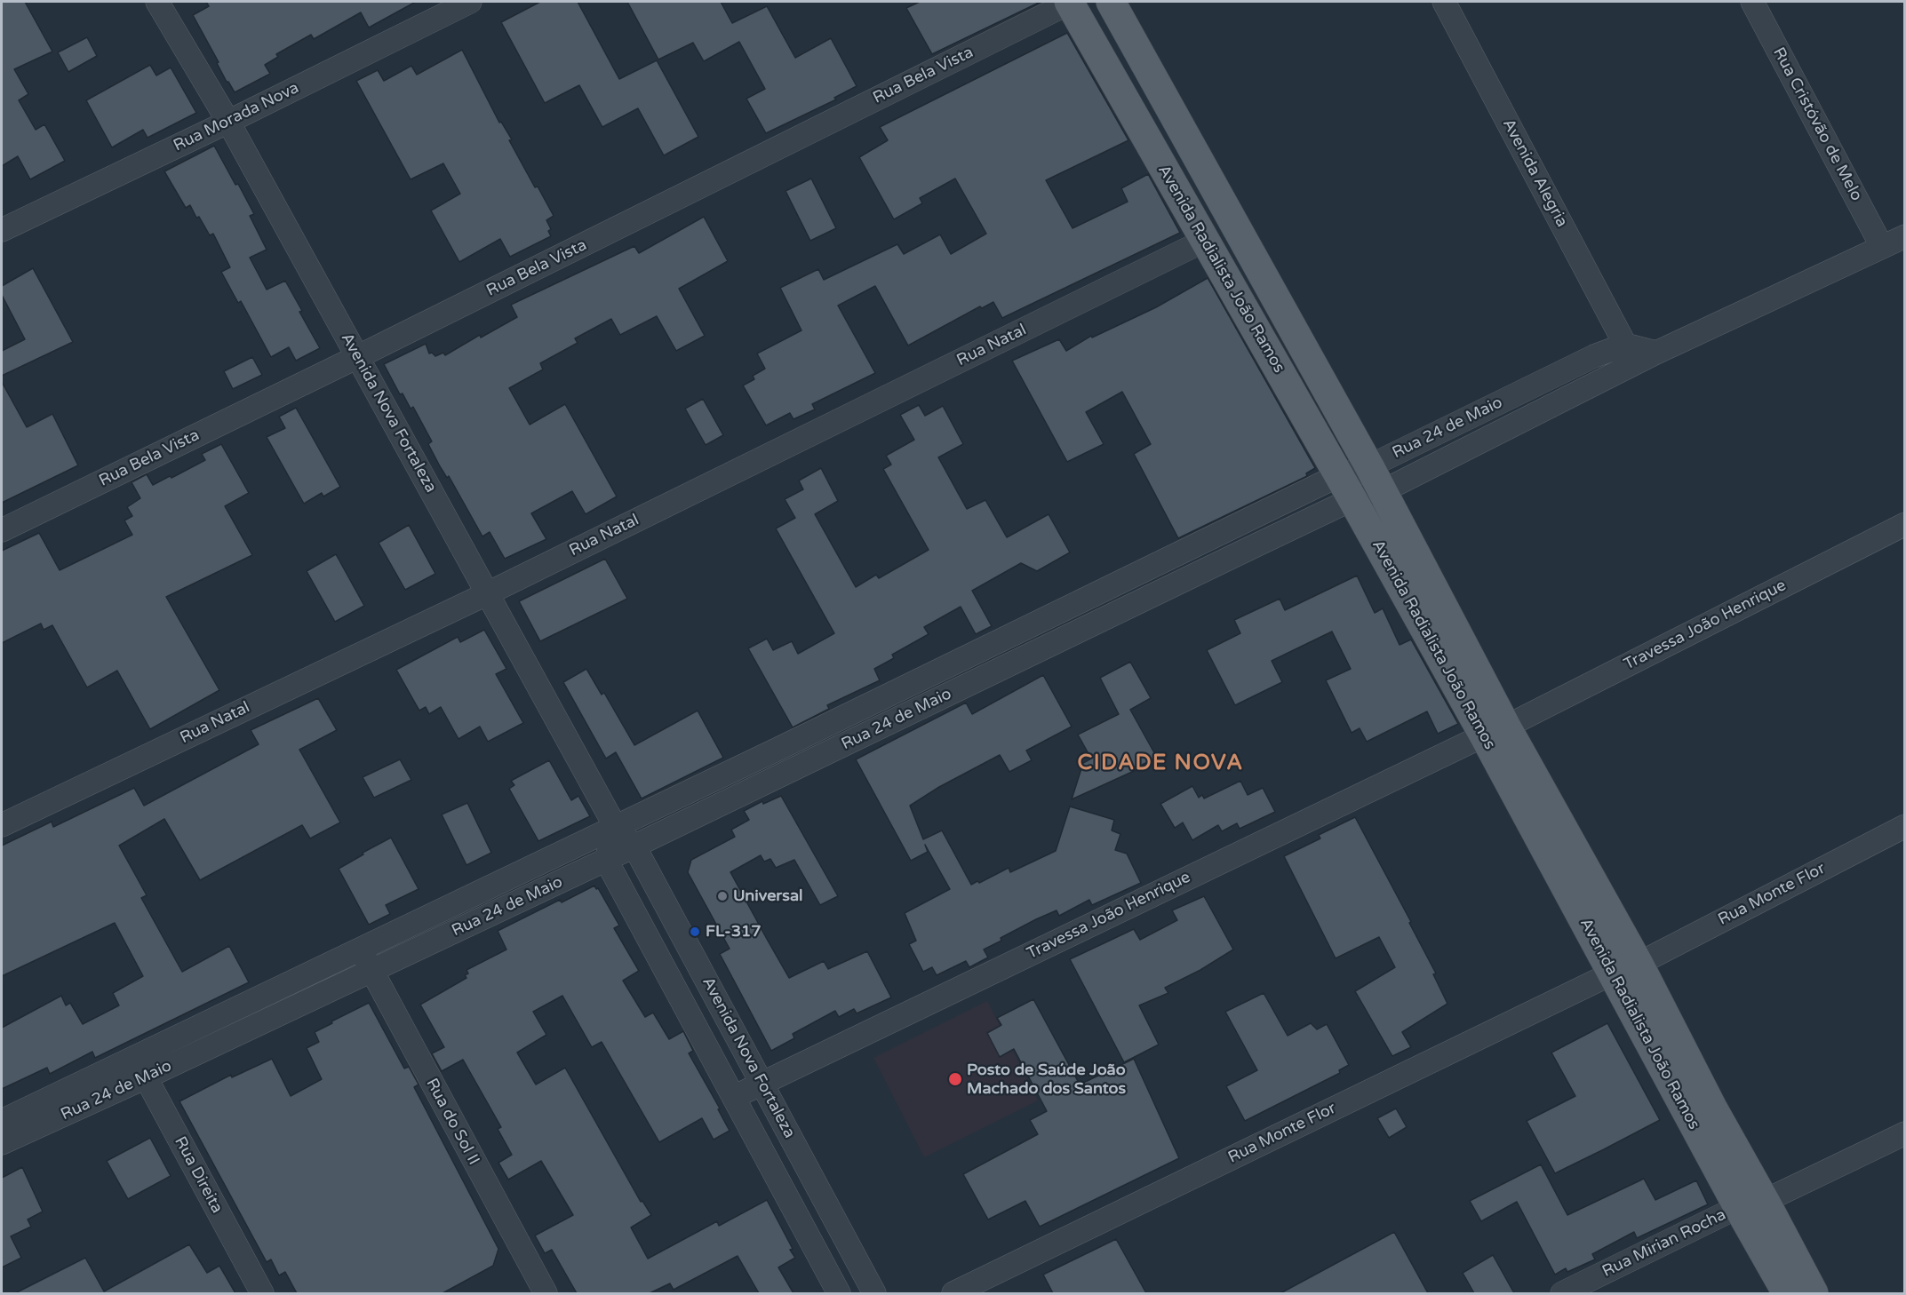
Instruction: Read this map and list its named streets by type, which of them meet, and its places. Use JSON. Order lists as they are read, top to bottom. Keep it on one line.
{"streets":{"main road":["Avenida Radialista João Ramos"],"street":["Rua Bela Vista","Rua Morada Nova","Rua Cristóvão de Melo","Avenida Alegria","Rua Natal","Avenida Nova Fortaleza","Rua 24 de Maio","Travessa João Henrique","Rua Monte Flor","Rua do Sol II","Rua Direita","Rua Mirian Rocha"]},"crossings":[["Rua Bela Vista","Avenida Radialista João Ramos"],["Rua Bela Vista","Avenida Nova Fortaleza"],["Rua Morada Nova","Avenida Nova Fortaleza"],["Rua Cristóvão de Melo","Rua 24 de Maio"],["Avenida Alegria","Rua 24 de Maio"],["Avenida Radialista João Ramos","Rua Natal"],["Avenida Radialista João Ramos","Rua 24 de Maio"],["Avenida Radialista João Ramos","Travessa João Henrique"],["Avenida Radialista João Ramos","Rua Monte Flor"],["Avenida Radialista João Ramos","Rua Mirian Rocha"],["Rua Natal","Avenida Nova Fortaleza"],["Avenida Nova Fortaleza","Rua 24 de Maio"],["Avenida Nova Fortaleza","Travessa João Henrique"],["Rua 24 de Maio","Rua do Sol II"],["Rua 24 de Maio","Rua Direita"]],"districts":["CIDADE NOVA"],"places":["Universal","FL-317","Posto de Saúde João Machado dos Santos"]}
